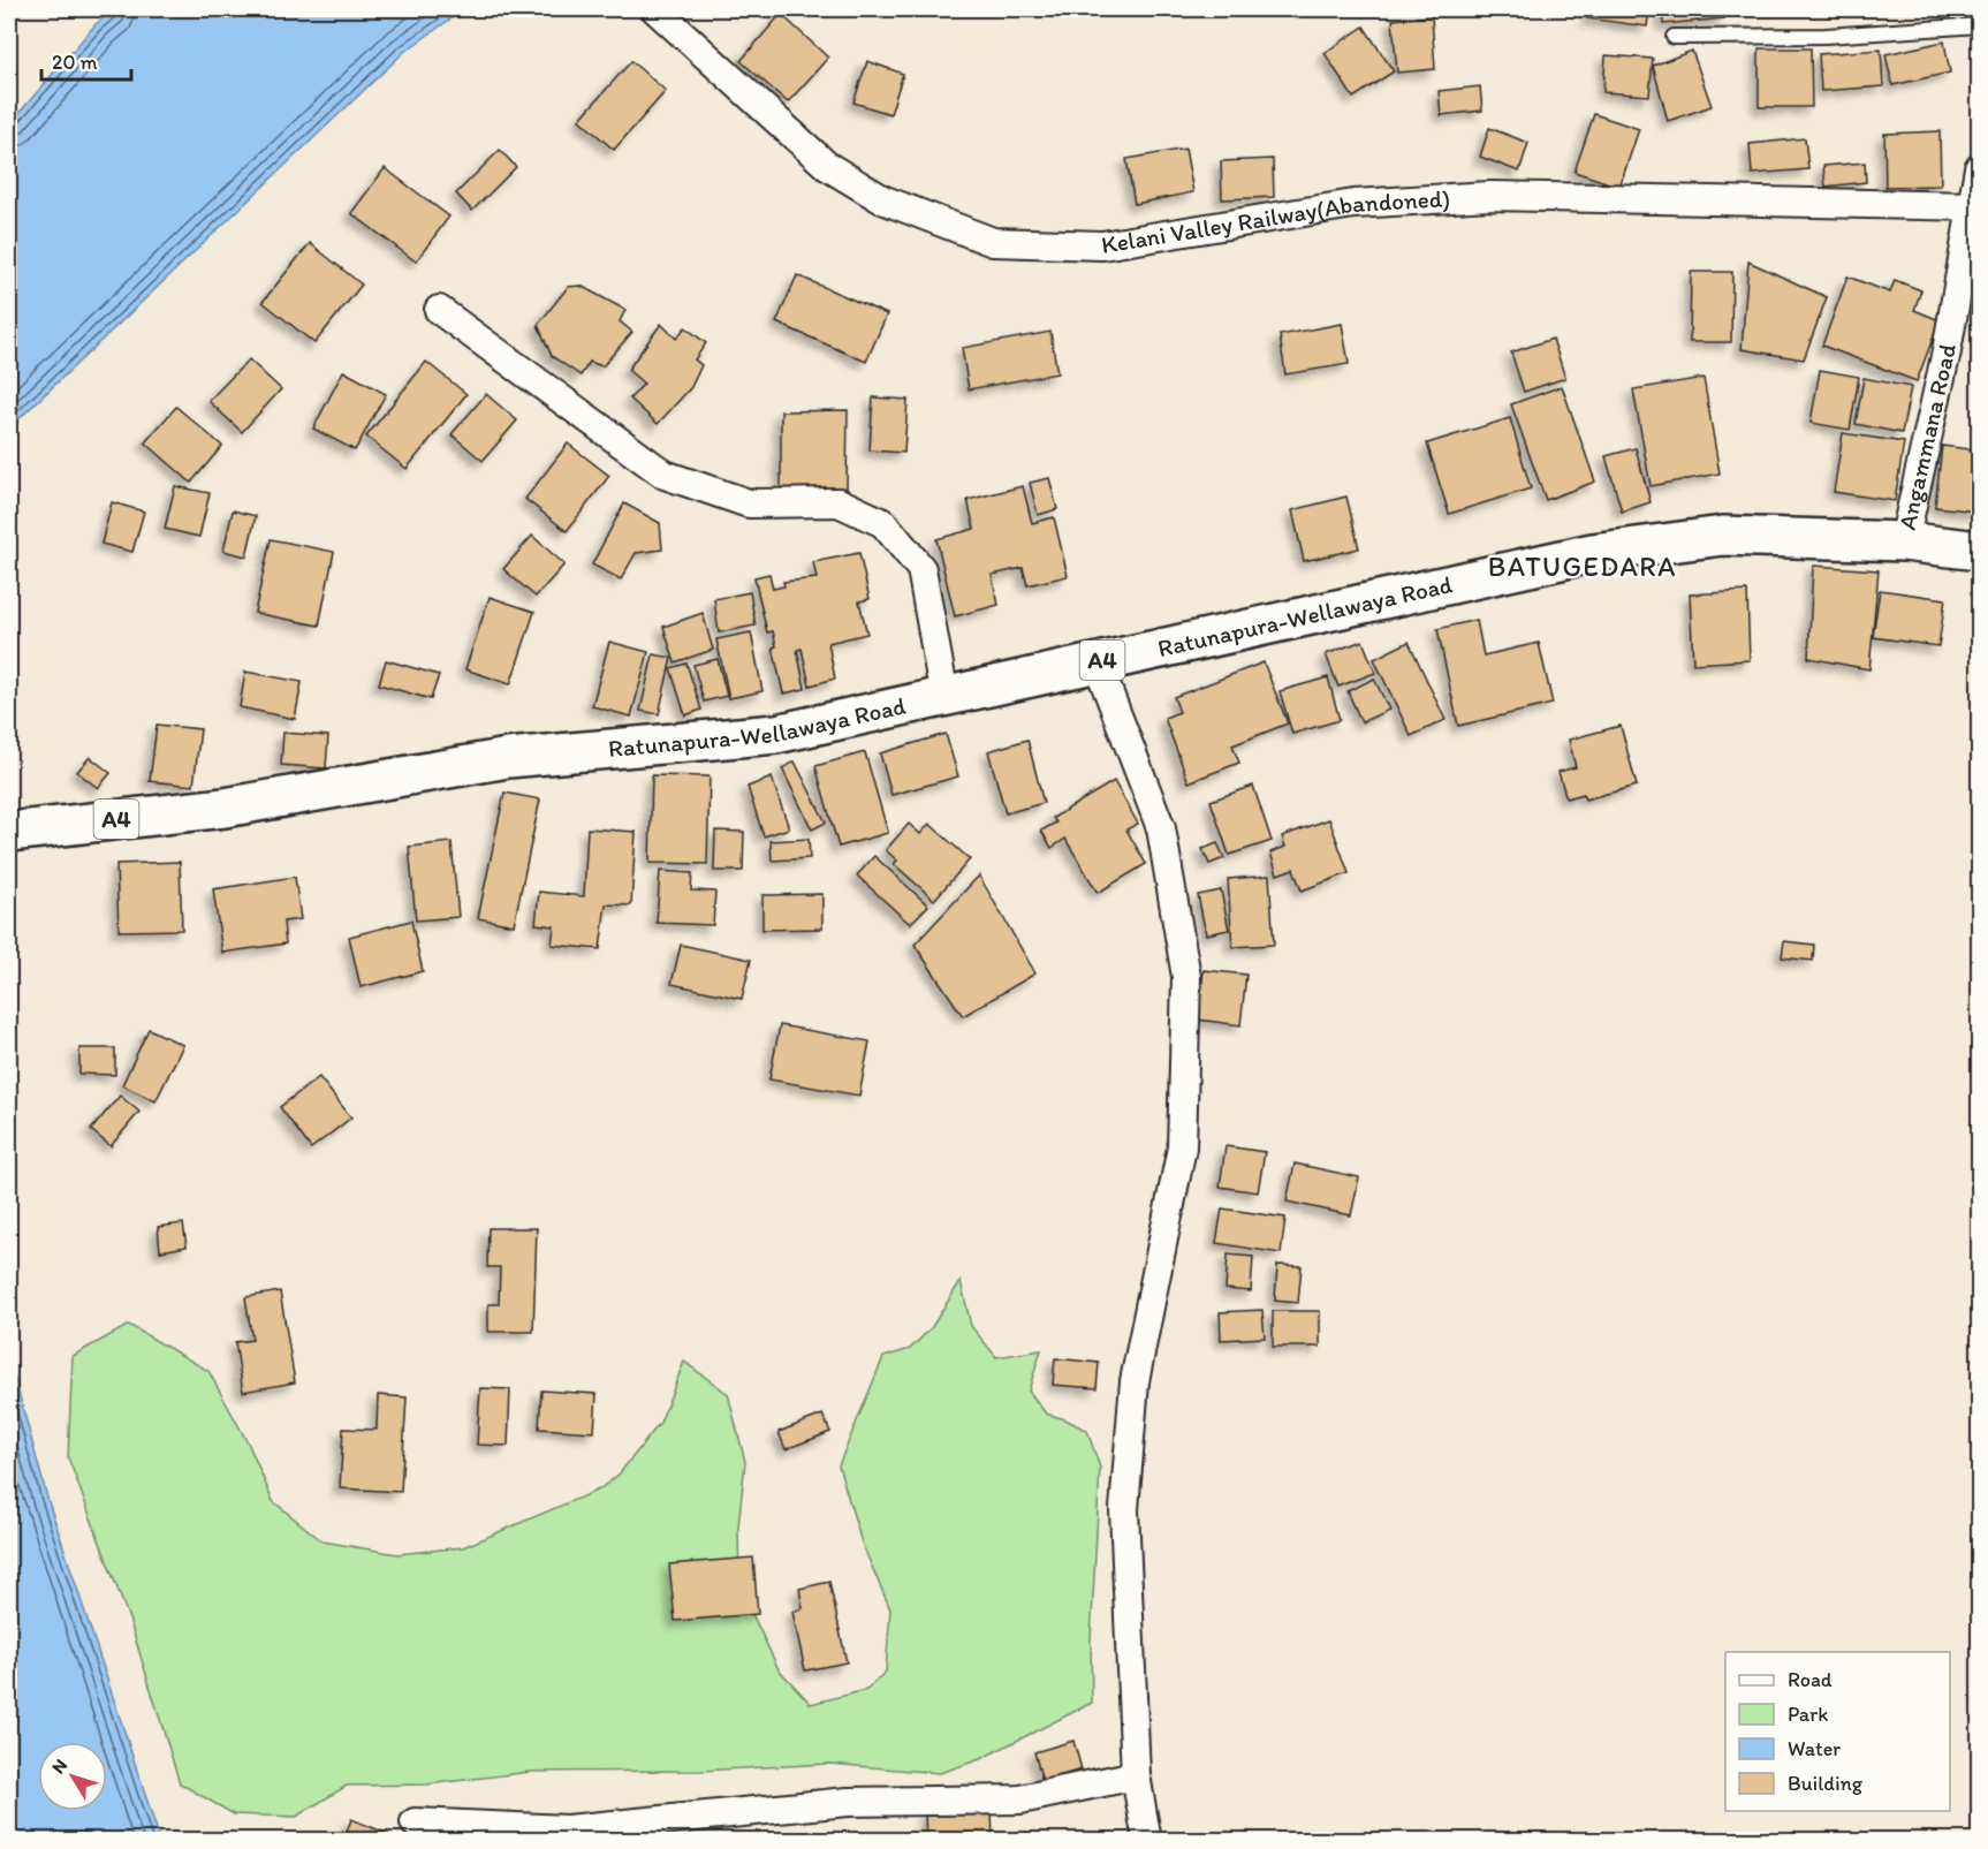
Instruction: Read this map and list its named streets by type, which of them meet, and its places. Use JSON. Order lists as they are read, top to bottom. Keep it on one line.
{"streets":{"highway":["Ratunapura-Wellawaya Road","A4"],"street":["Kelani Valley Railway(Abandoned)","Angammana Road"]},"crossings":[["Kelani Valley Railway(Abandoned)","Angammana Road"],["Angammana Road","Ratunapura-Wellawaya Road"]],"districts":["BATUGEDARA"],"legend":["Road","Park","Water","Building"],"scale_bar":"20 m","north":"top left"}
